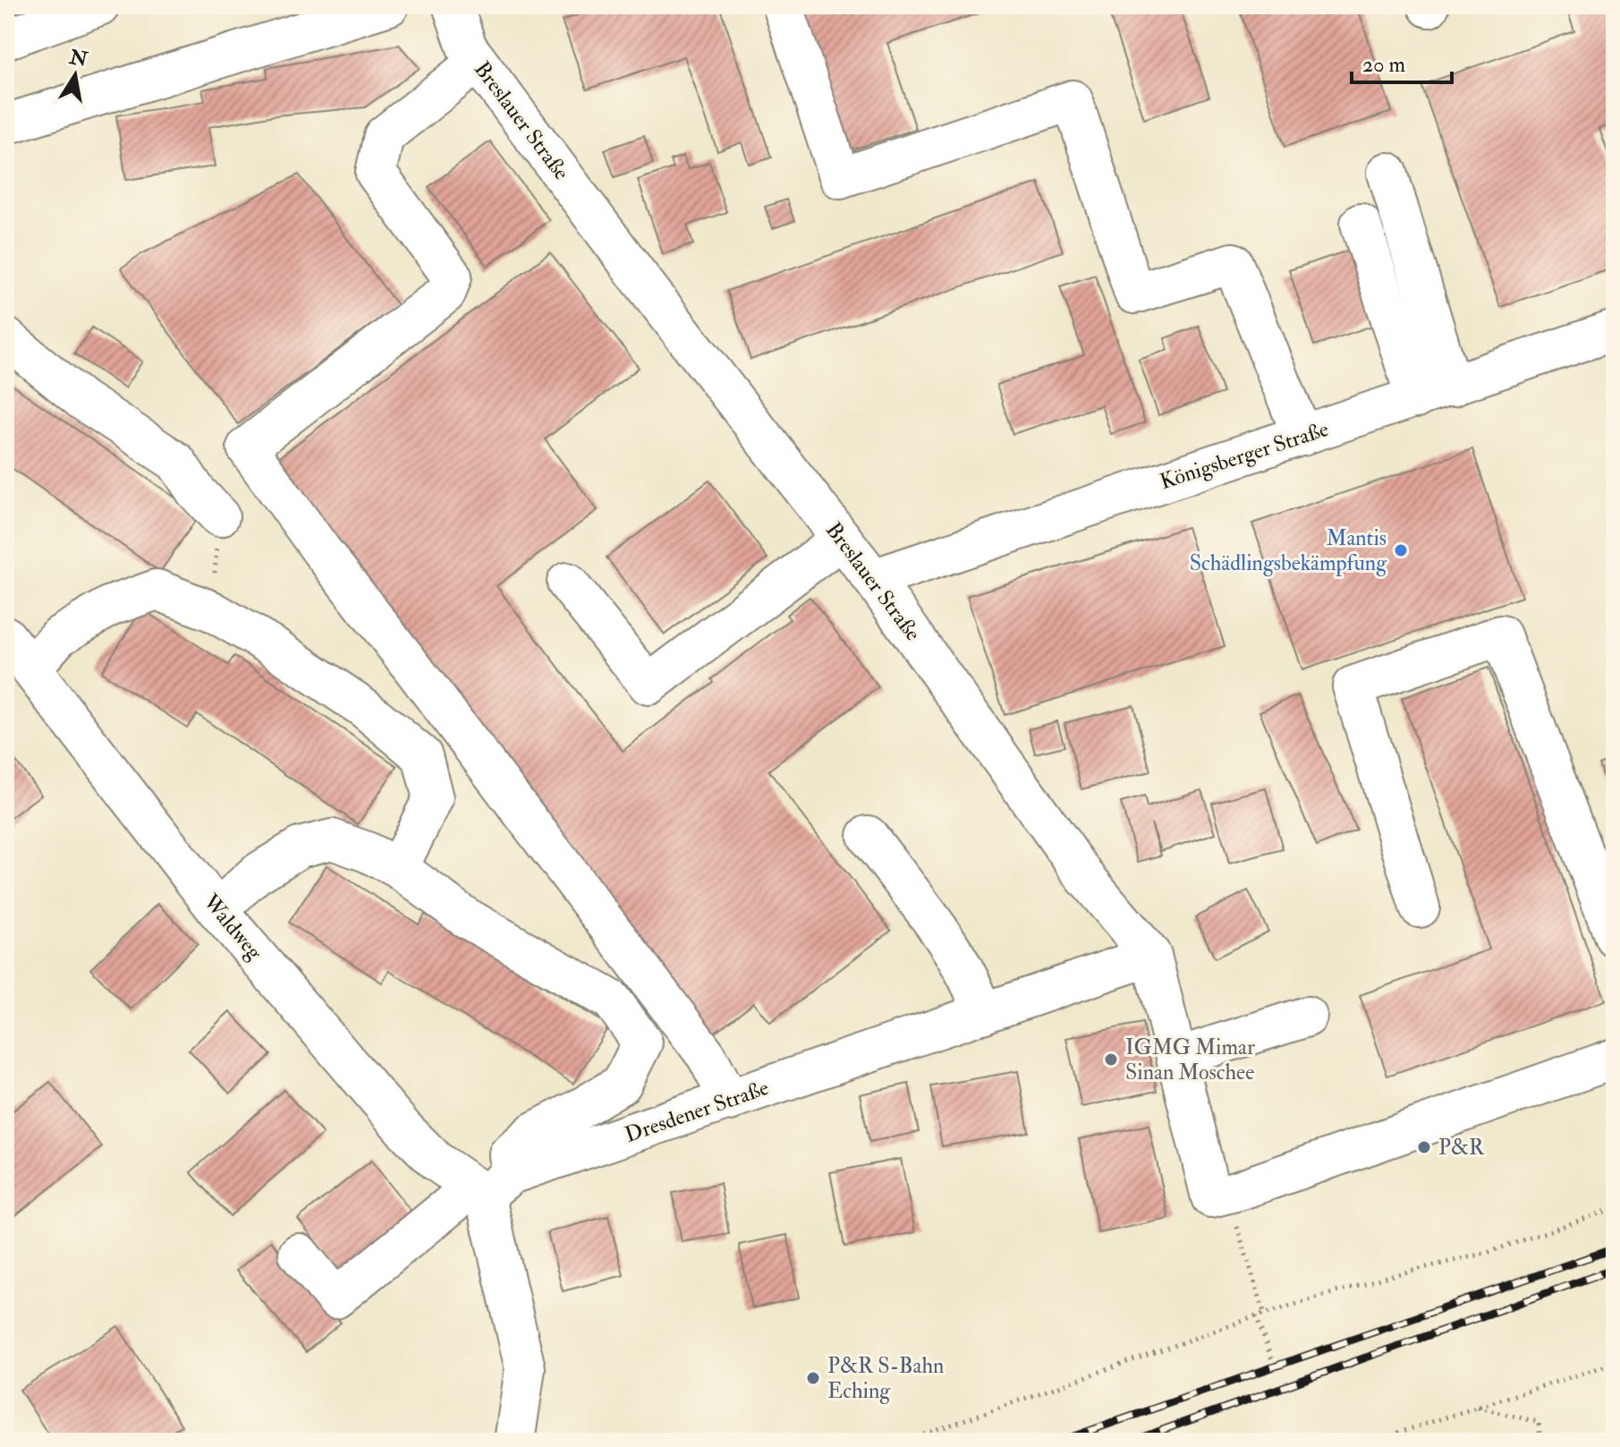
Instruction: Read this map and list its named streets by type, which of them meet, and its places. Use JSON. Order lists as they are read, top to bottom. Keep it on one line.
{"streets":{"street":["Breslauer Straße","Königsberger Straße","Waldweg","Dresdener Straße"]},"crossings":[["Breslauer Straße","Königsberger Straße"],["Breslauer Straße","Dresdener Straße"],["Waldweg","Dresdener Straße"]],"places":["Mantis Schädlingsbekämpfung","IGMG Mimar Sinan Moschee","P&R","P&R S-Bahn Eching"],"scale_bar":"20 m","north":"top"}
